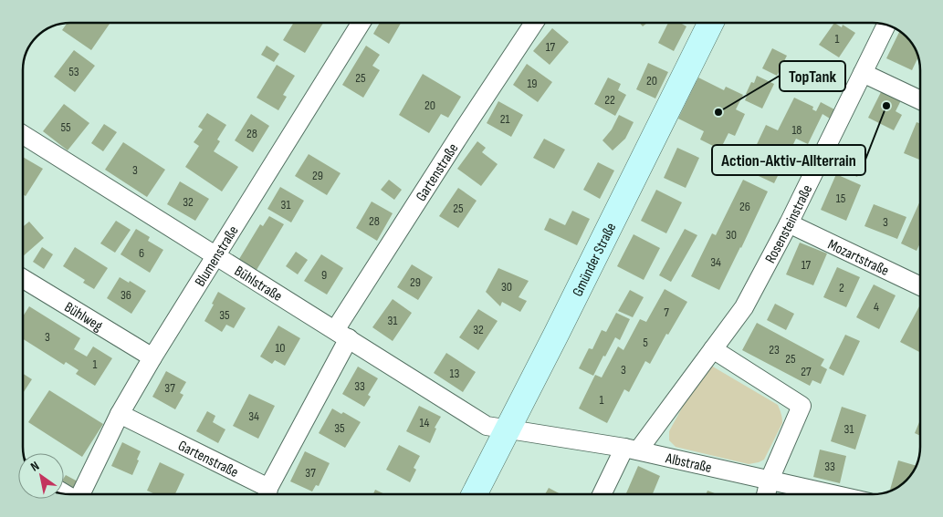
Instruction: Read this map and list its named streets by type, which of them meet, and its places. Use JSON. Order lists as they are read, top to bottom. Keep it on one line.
{"streets":{"street":["Gartenstraße","Rosensteinstraße","Blumenstraße","Mozartstraße","Gmünder Straße","Bühlstraße","Bühlweg","Albstraße"]},"crossings":[["Gartenstraße","Blumenstraße"],["Gartenstraße","Bühlstraße"],["Rosensteinstraße","Mozartstraße"],["Rosensteinstraße","Albstraße"],["Blumenstraße","Bühlstraße"],["Blumenstraße","Bühlweg"],["Gmünder Straße","Bühlstraße"],["Gmünder Straße","Albstraße"],["Bühlstraße","Albstraße"]],"places":["Action-Aktiv-Allterrain","TopTank"],"house_numbers":["1","17","53","25","20","19","22","20","21","55","18","28","3","29","15","32","31","26","25","28","3","30","6","34","17","9","29","30","2","36","4","7","35","31","32","3","5","10","23","25","1","3","27","13","33","37","1","34","14","35","31","33","37"],"north":"top left"}
